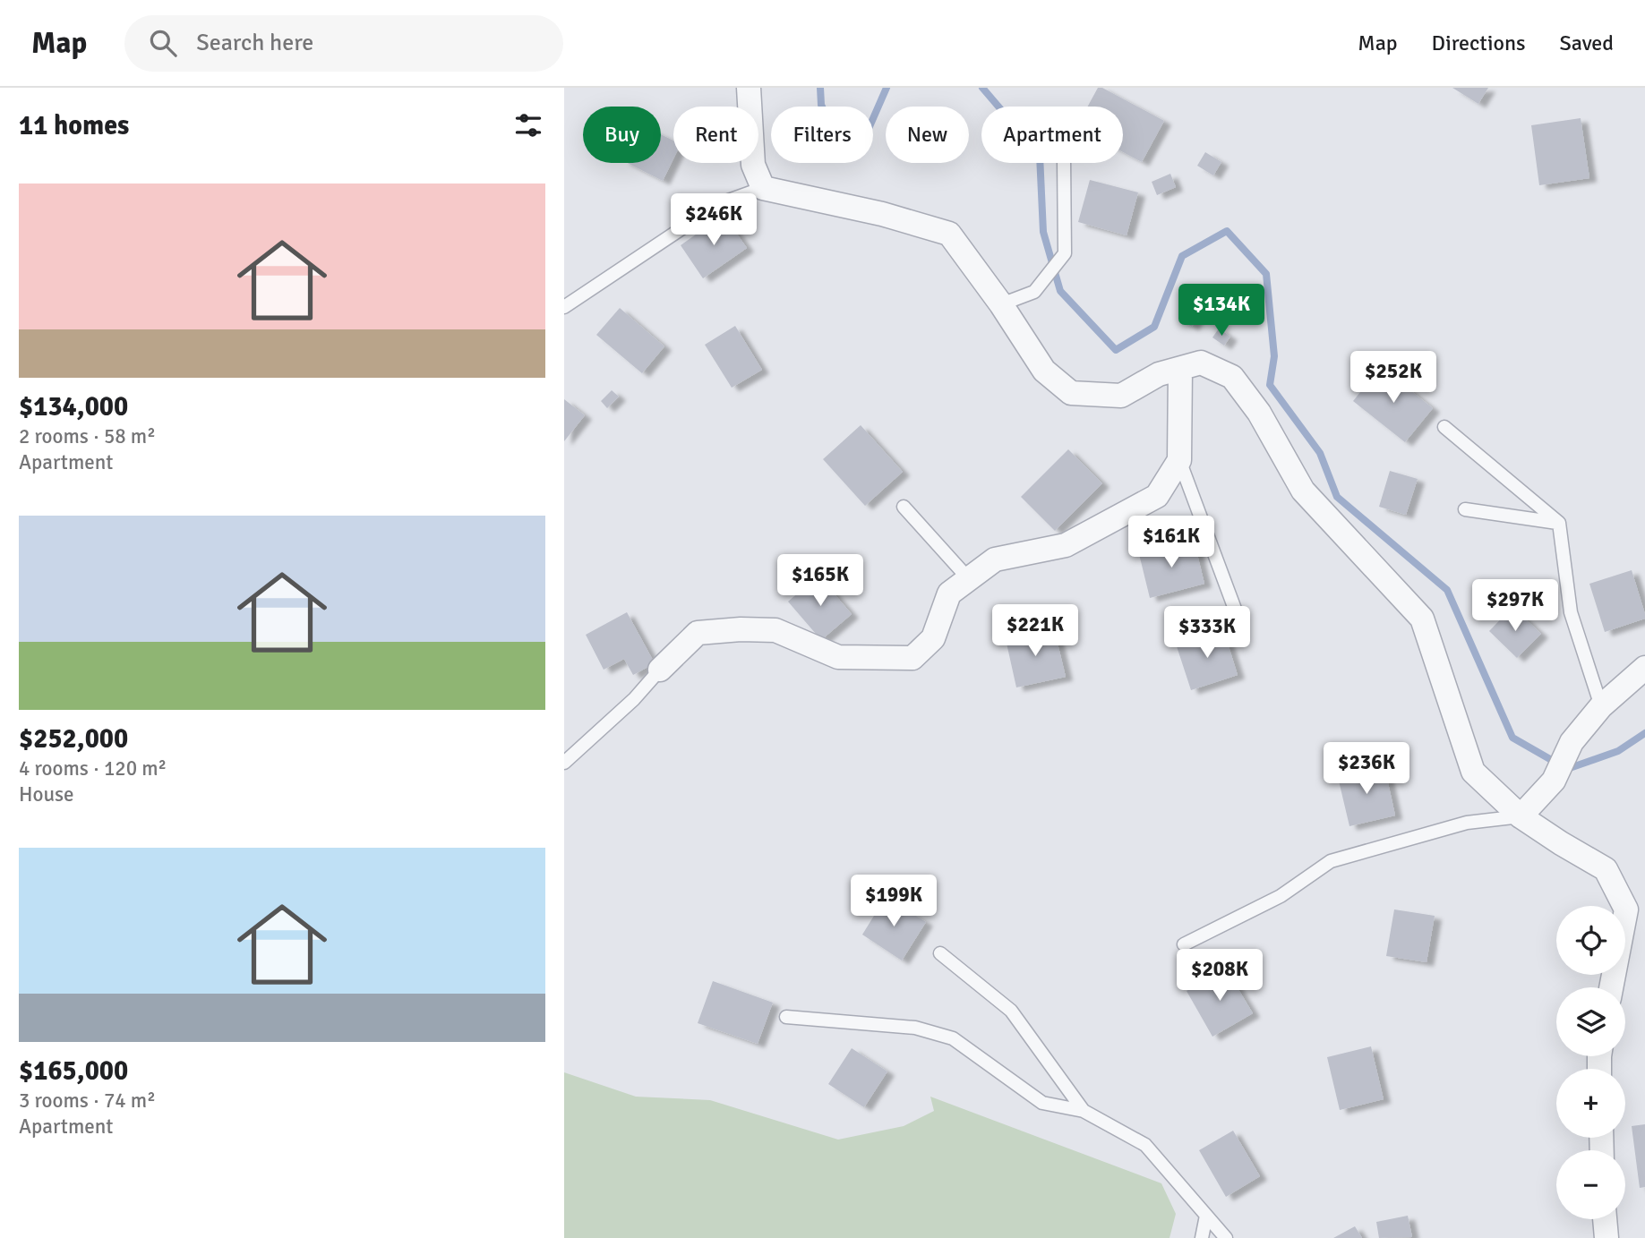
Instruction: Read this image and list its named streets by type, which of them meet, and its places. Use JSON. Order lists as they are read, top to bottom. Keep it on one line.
{"page":{"header":"Map","search":"Search here","nav":["Map","Directions","Saved"],"heading":"11 homes","chip":["Buy","Rent","Filters","New","Apartment"],"list":[{"name":"$134,000","note":"2 rooms · 58 m² · Apartment"},{"name":"$252,000","note":"4 rooms · 120 m² · House"},{"name":"$165,000","note":"3 rooms · 74 m² · Apartment"}],"price":["$246K","$134K","$252K","$161K","$165K","$297K","$221K","$333K","$236K","$199K","$208K"],"map_buttons":["+","−"]}}
